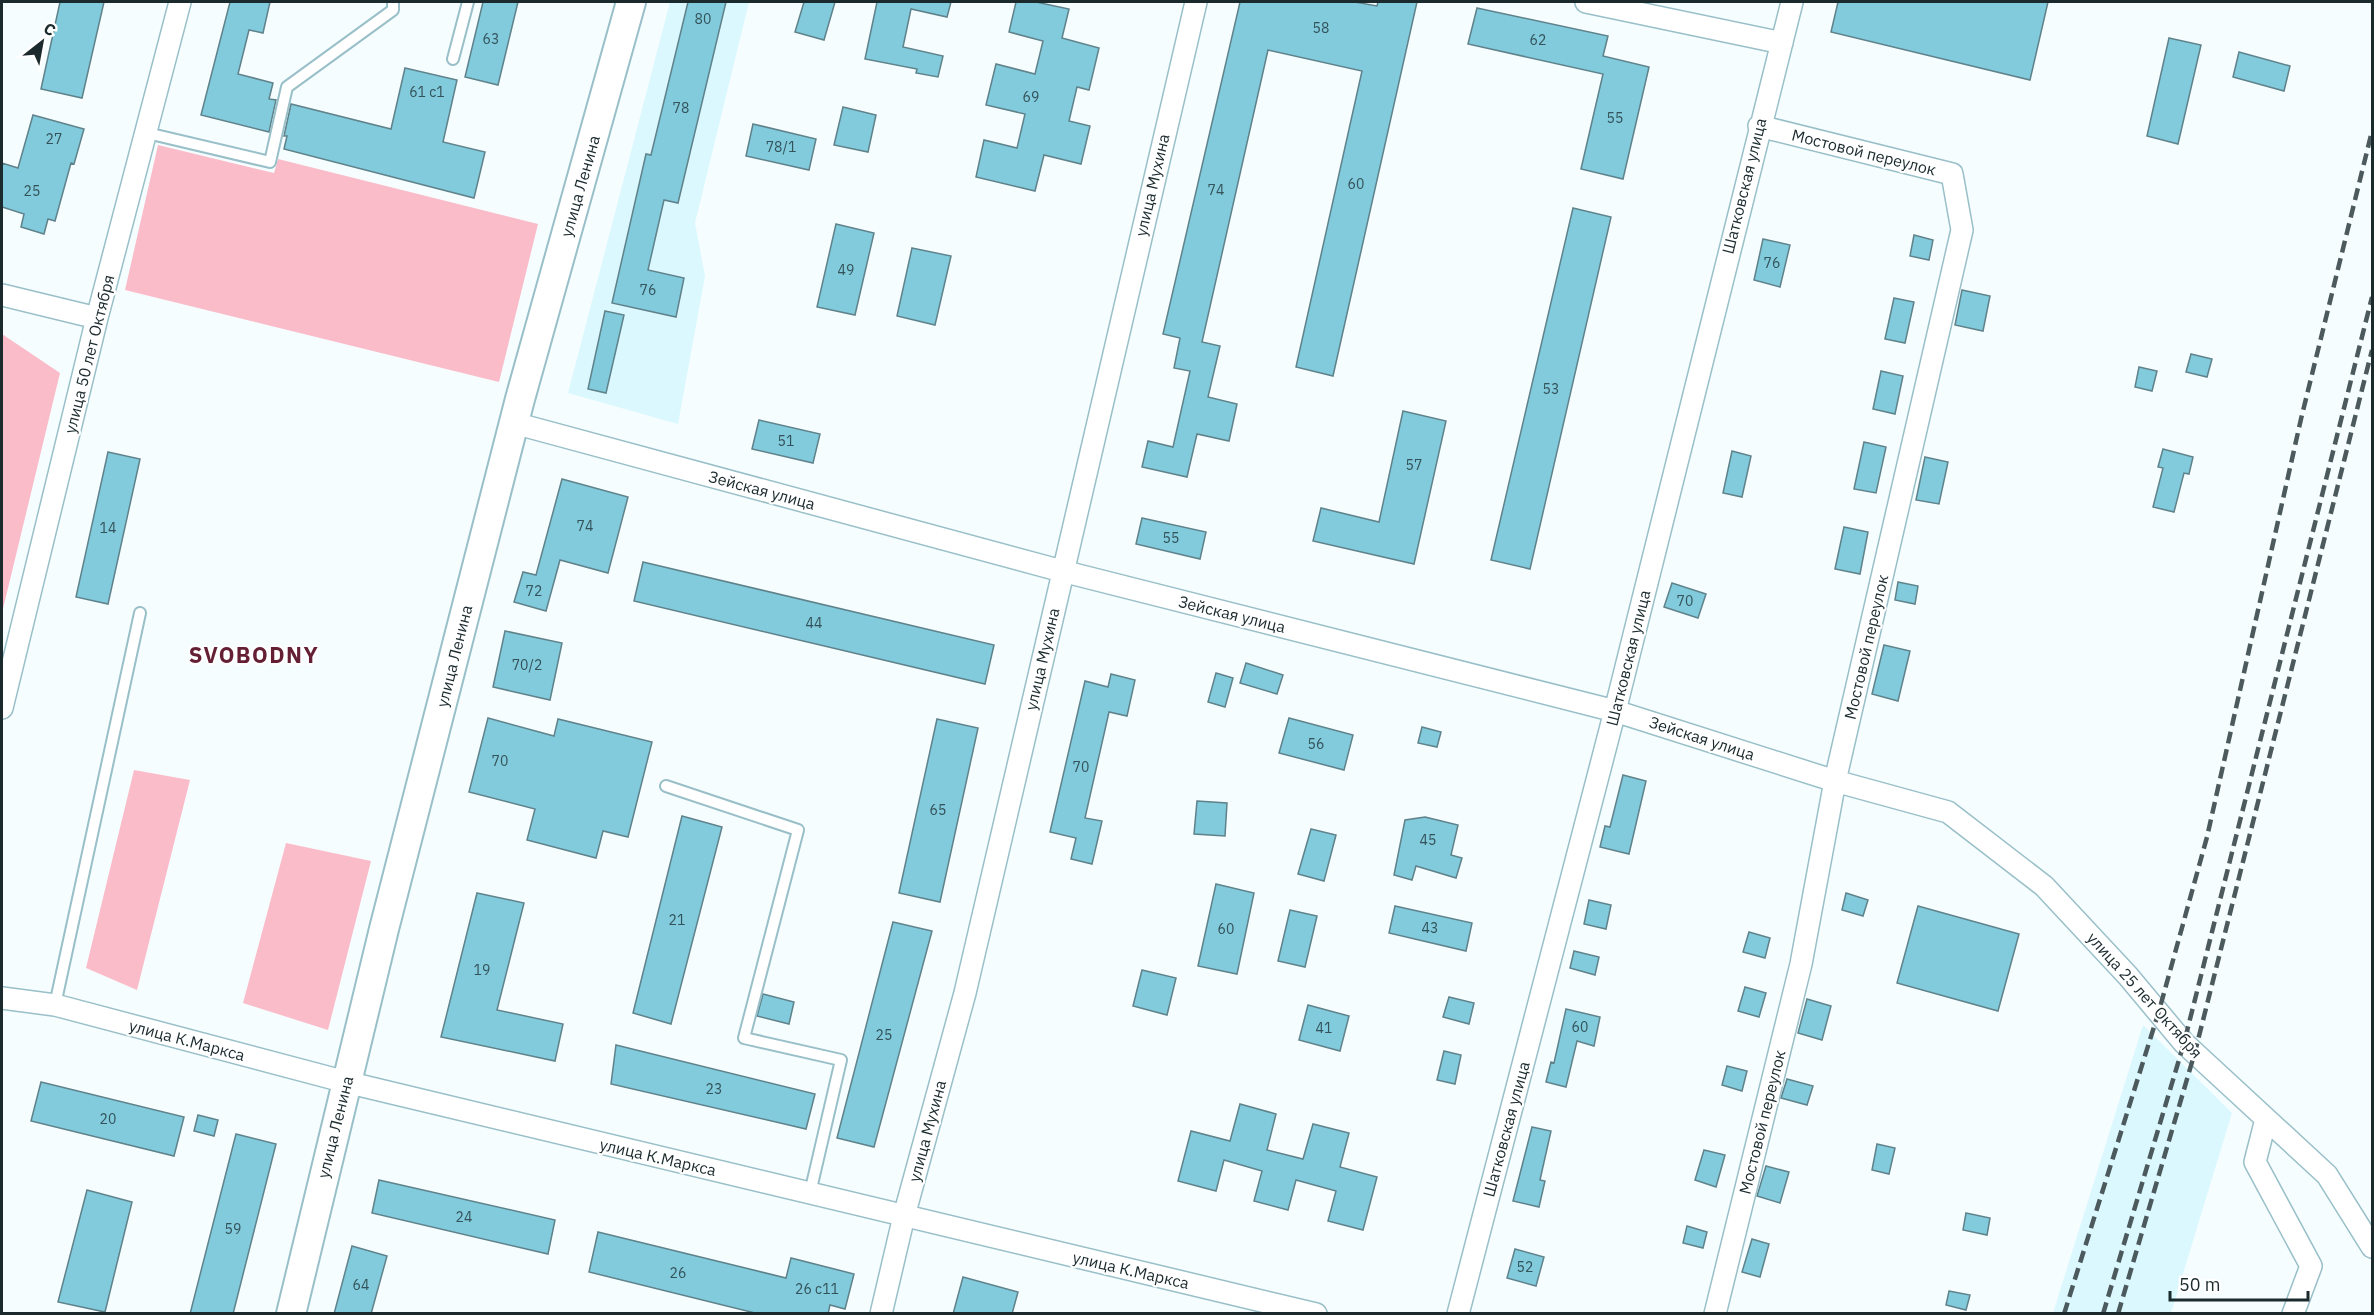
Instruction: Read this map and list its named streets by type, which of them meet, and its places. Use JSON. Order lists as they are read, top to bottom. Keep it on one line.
{"streets":{"main road":["улица Ленина"],"street":["Мостовой переулок","улица Мухина","Шатковская улица","улица 50 лет Октября","Зейская улица","улица 25 лет Октября","улица К.Маркса"]},"crossings":[["Мостовой переулок","Шатковская улица"],["Мостовой переулок","Зейская улица"],["улица Мухина","Зейская улица"],["улица Мухина","улица К.Маркса"],["улица Ленина","Зейская улица"],["улица Ленина","улица К.Маркса"],["Шатковская улица","Зейская улица"],["Зейская улица","улица 25 лет Октября"]],"districts":["SVOBODNY"],"house_numbers":["80","58","63","62","61 с1","69","78","55","27","78/1","60","74","25","76","49","76","53","51","57","74","14","55","72","70","44","70/2","56","70","70","65","45","21","43","60","19","60","41","25","23","20","24","59","52","26","64","26 с11"],"scale_bar":"50 m","north":"top right"}
